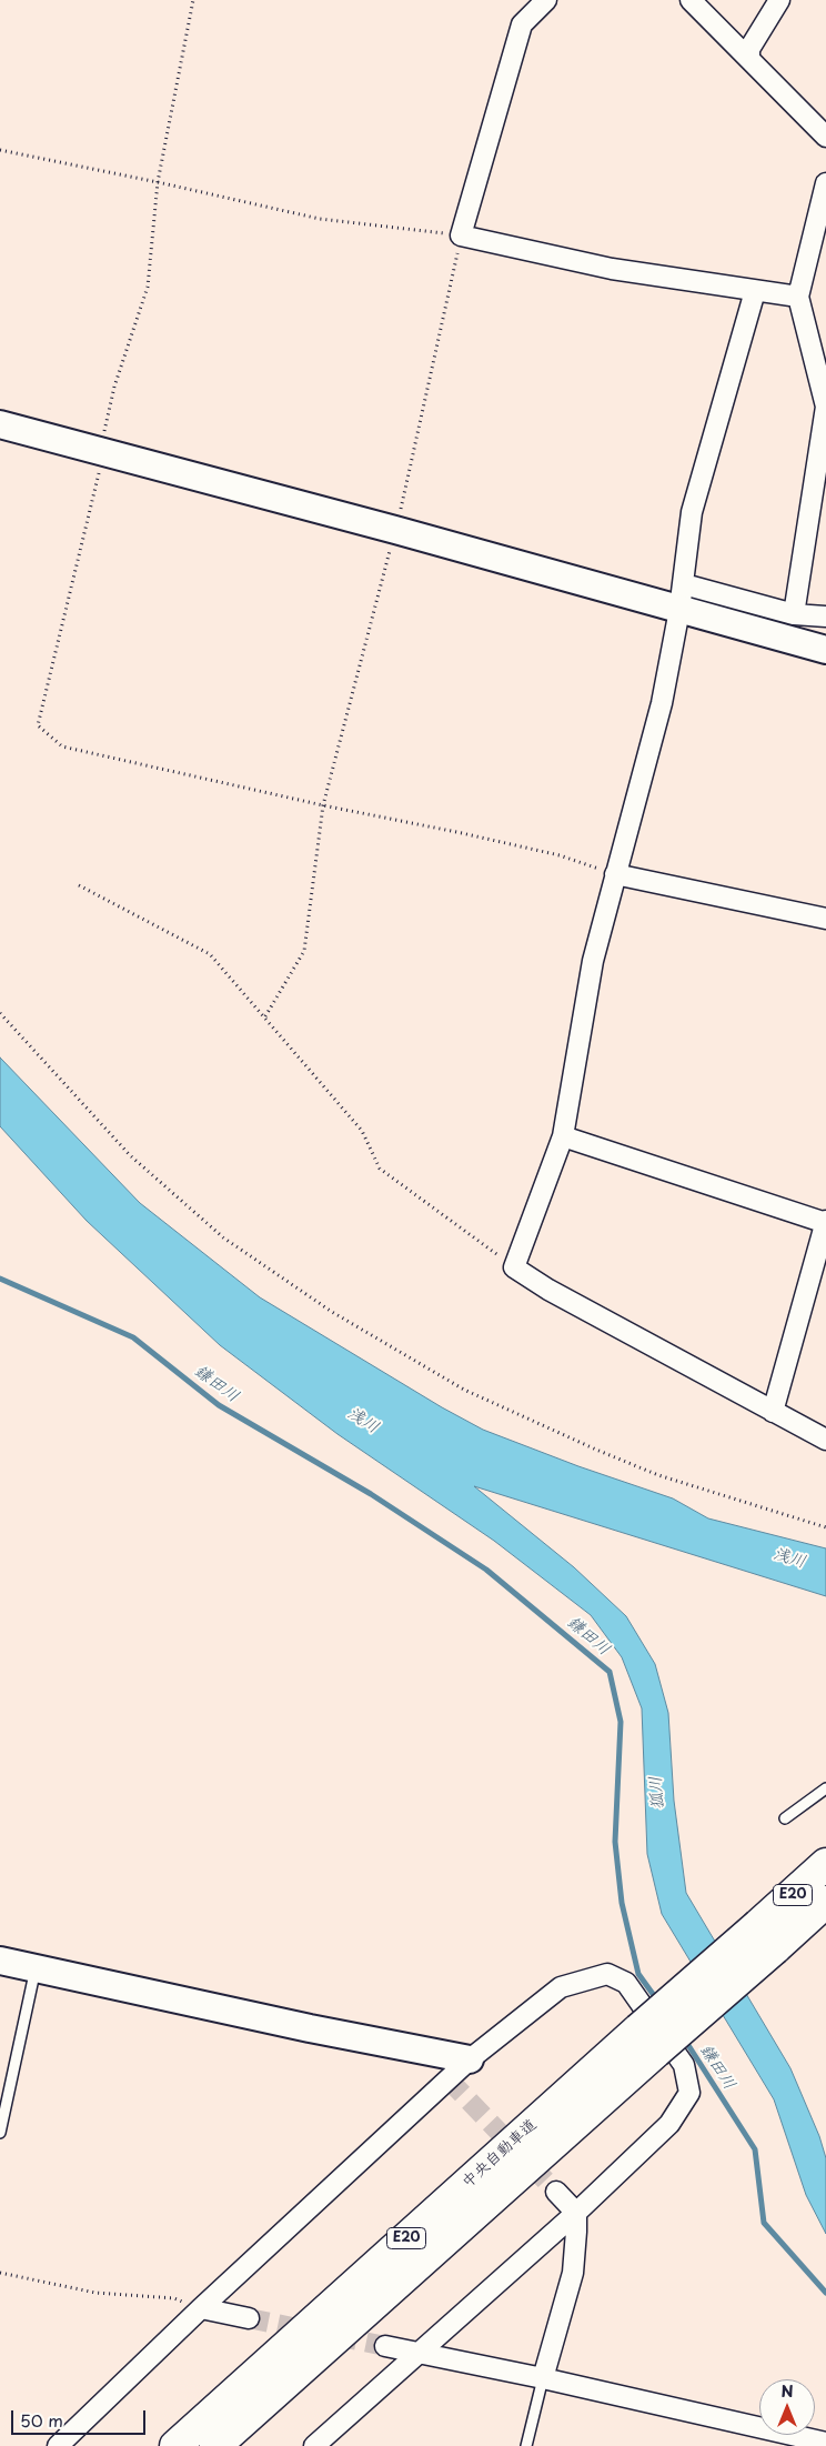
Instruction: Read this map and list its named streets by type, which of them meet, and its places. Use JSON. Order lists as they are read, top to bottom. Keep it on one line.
{"streets":{"highway":["E20","中央自動車道"]},"water":["鎌田川","浅川","狐川"],"scale_bar":"50 m","north":"top"}
